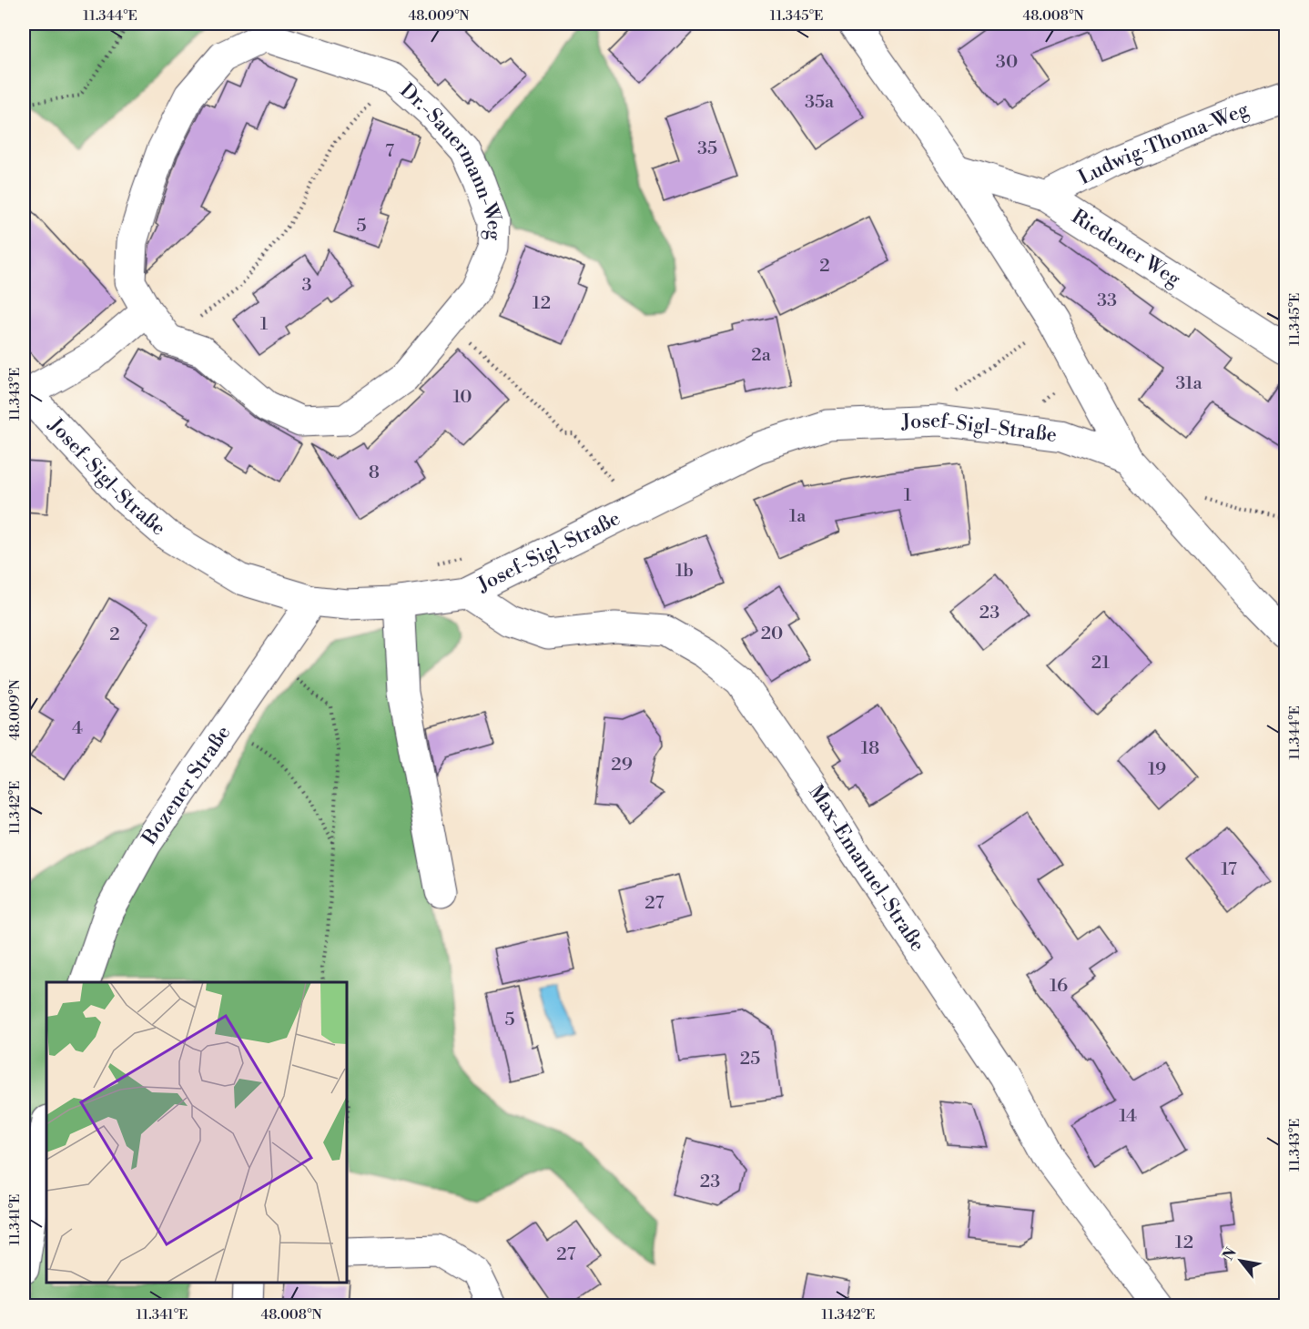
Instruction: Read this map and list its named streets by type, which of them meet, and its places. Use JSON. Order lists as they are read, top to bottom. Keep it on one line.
{"streets":{"street":["Ludwig-Thoma-Weg","Dr.-Sauermann-Weg","Riedener Weg","Josef-Sigl-Straße","Bozener Straße","Max-Emanuel-Straße"]},"crossings":[["Ludwig-Thoma-Weg","Riedener Weg"],["Josef-Sigl-Straße","Bozener Straße"],["Josef-Sigl-Straße","Max-Emanuel-Straße"]],"house_numbers":["30","35a","35","7","5","2","3","33","12","1","2a","31a","10","8","1","1a","1b","23","20","2","21","4","18","29","19","17","27","16","5","25","14","23","12","27"],"north":"top left","coordinates":["11.344°E","48.009°N","11.345°E","48.008°N","11.343°E","11.342°E","11.341°E"]}
